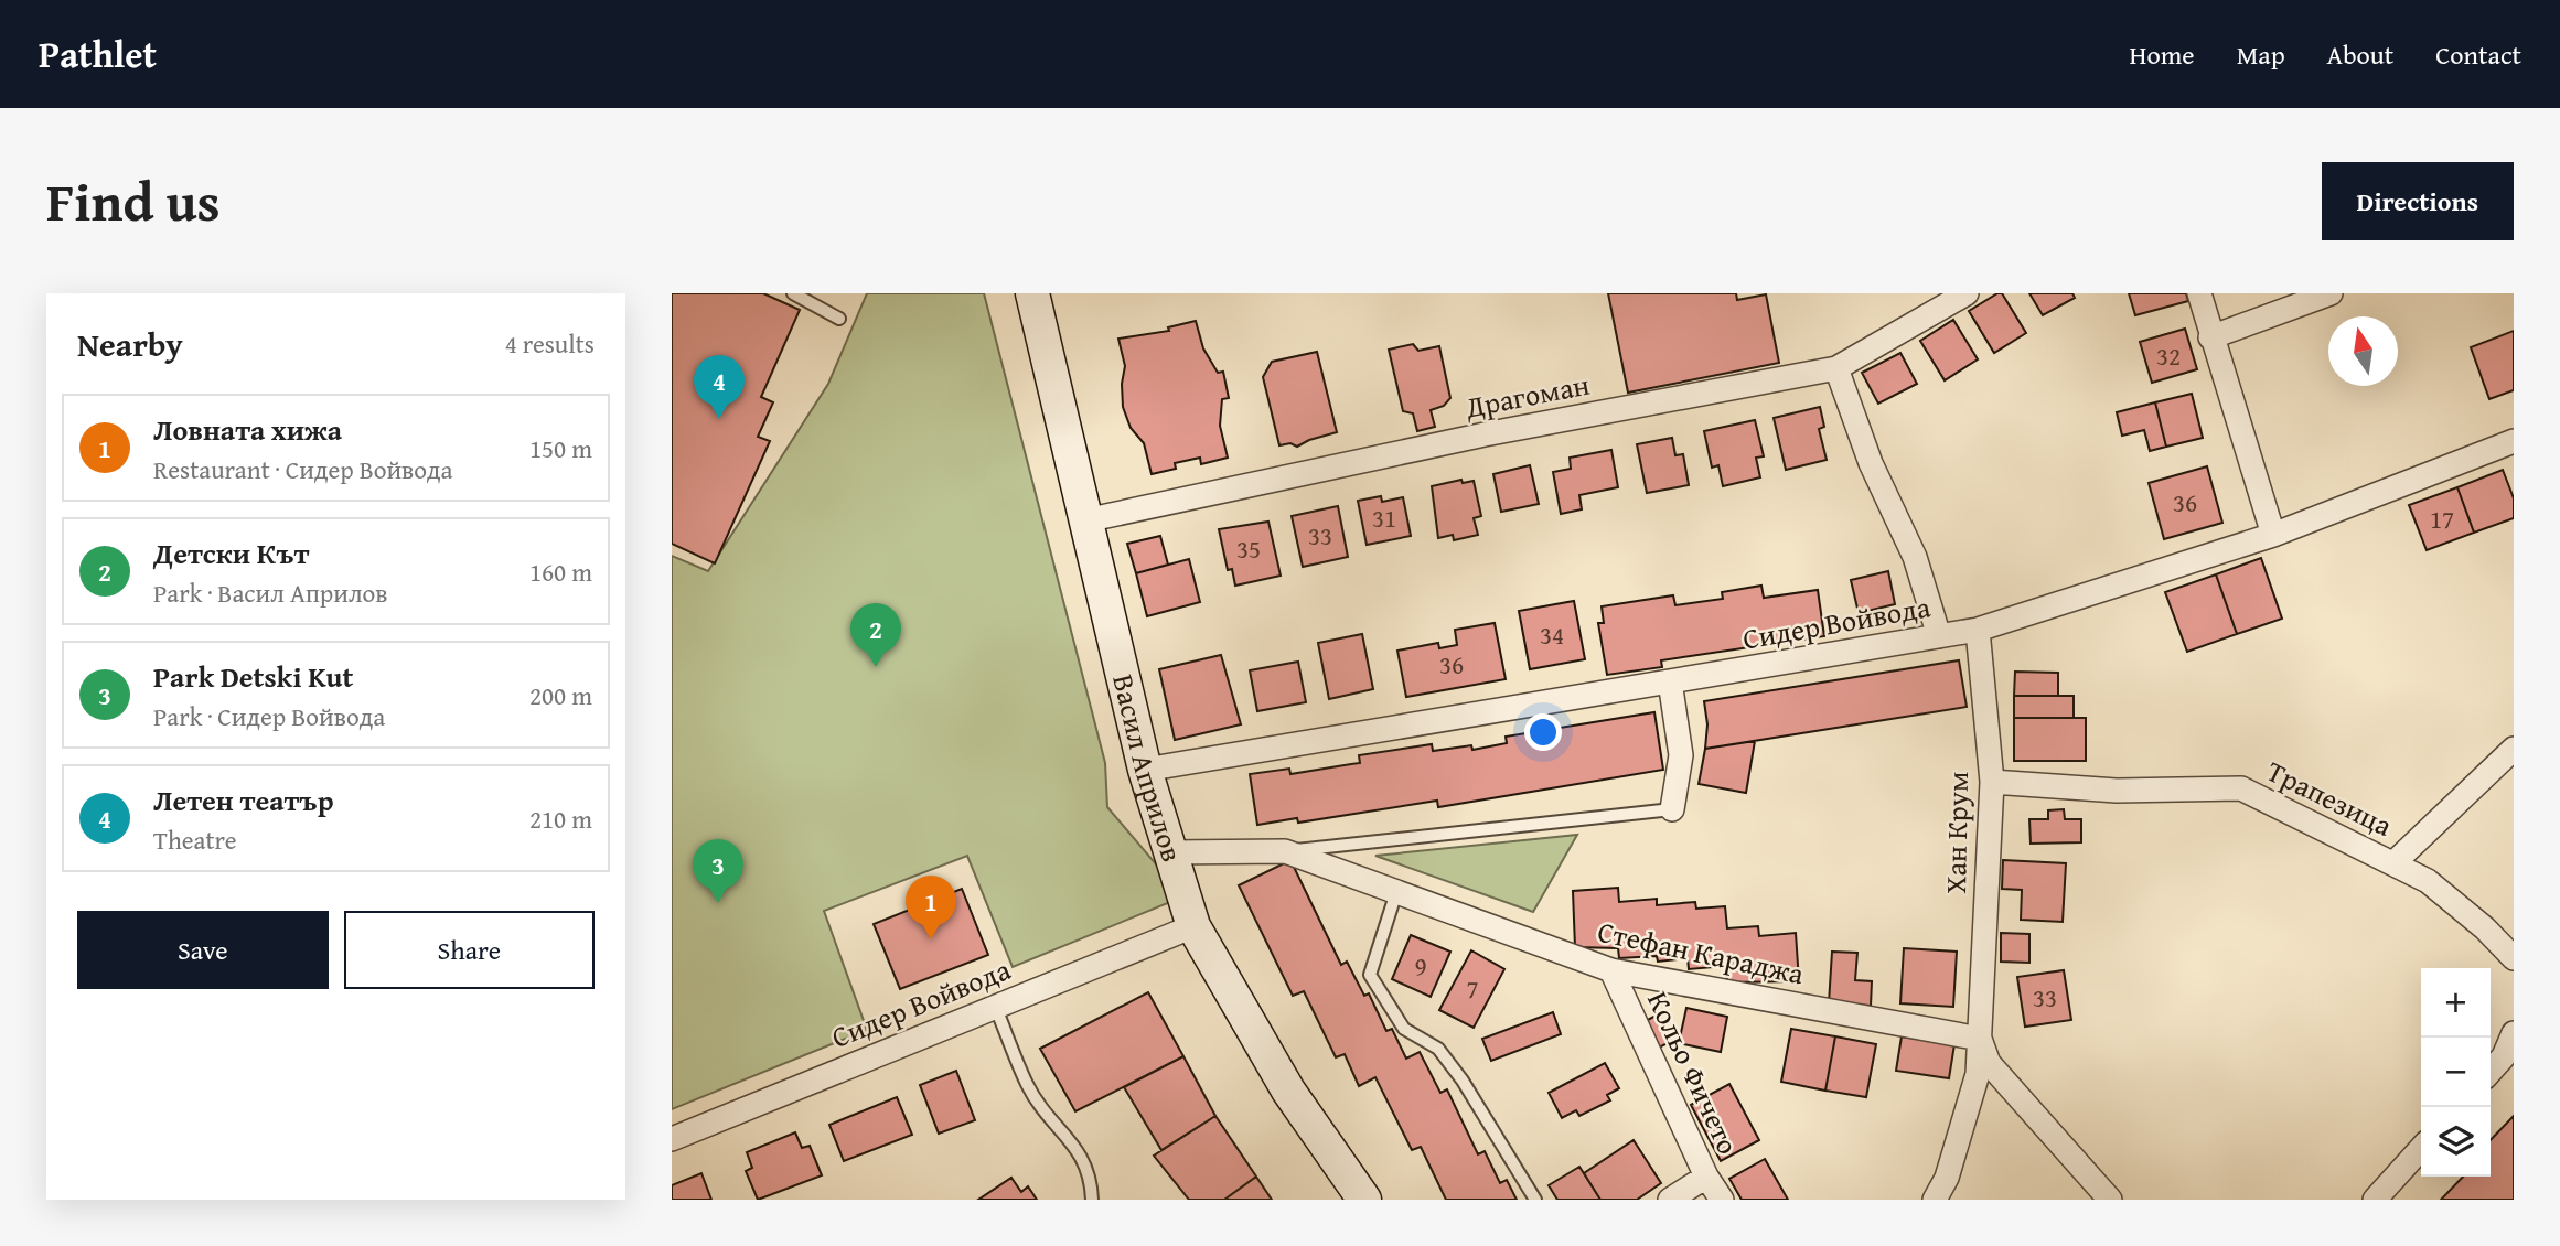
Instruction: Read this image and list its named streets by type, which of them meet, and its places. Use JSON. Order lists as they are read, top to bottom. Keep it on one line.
{"streets":{"street":["Драгоман","Сидер Войвода","Васил Априлов","Трапезица","Хан Крум","Стефан Караджа","Кольо Фичето"]},"crossings":[["Драгоман","Васил Априлов"],["Сидер Войвода","Васил Априлов"],["Сидер Войвода","Хан Крум"],["Васил Априлов","Стефан Караджа"],["Трапезица","Хан Крум"],["Хан Крум","Стефан Караджа"],["Стефан Караджа","Кольо Фичето"]],"house_numbers":["32","36","31","17","33","35","34","36","9","7","33"],"north":"top","page":{"header":"Pathlet","nav":["Home","Map","About","Contact"],"title":"Find us","buttons":["Directions",["Save","Share"]],"heading":["Nearby","4 results"],"pins":["4","2","3","1"],"list":[{"mark":"1","name":"Ловната хижа","note":"Restaurant · Сидер Войвода","value":"150 m"},{"mark":"2","name":"Детски Кът","note":"Park · Васил Априлов","value":"160 m"},{"mark":"3","name":"Park Detski Kut","note":"Park · Сидер Войвода","value":"200 m"},{"mark":"4","name":"Летен театър","note":"Theatre","value":"210 m"}],"map_buttons":["+","−"]}}
